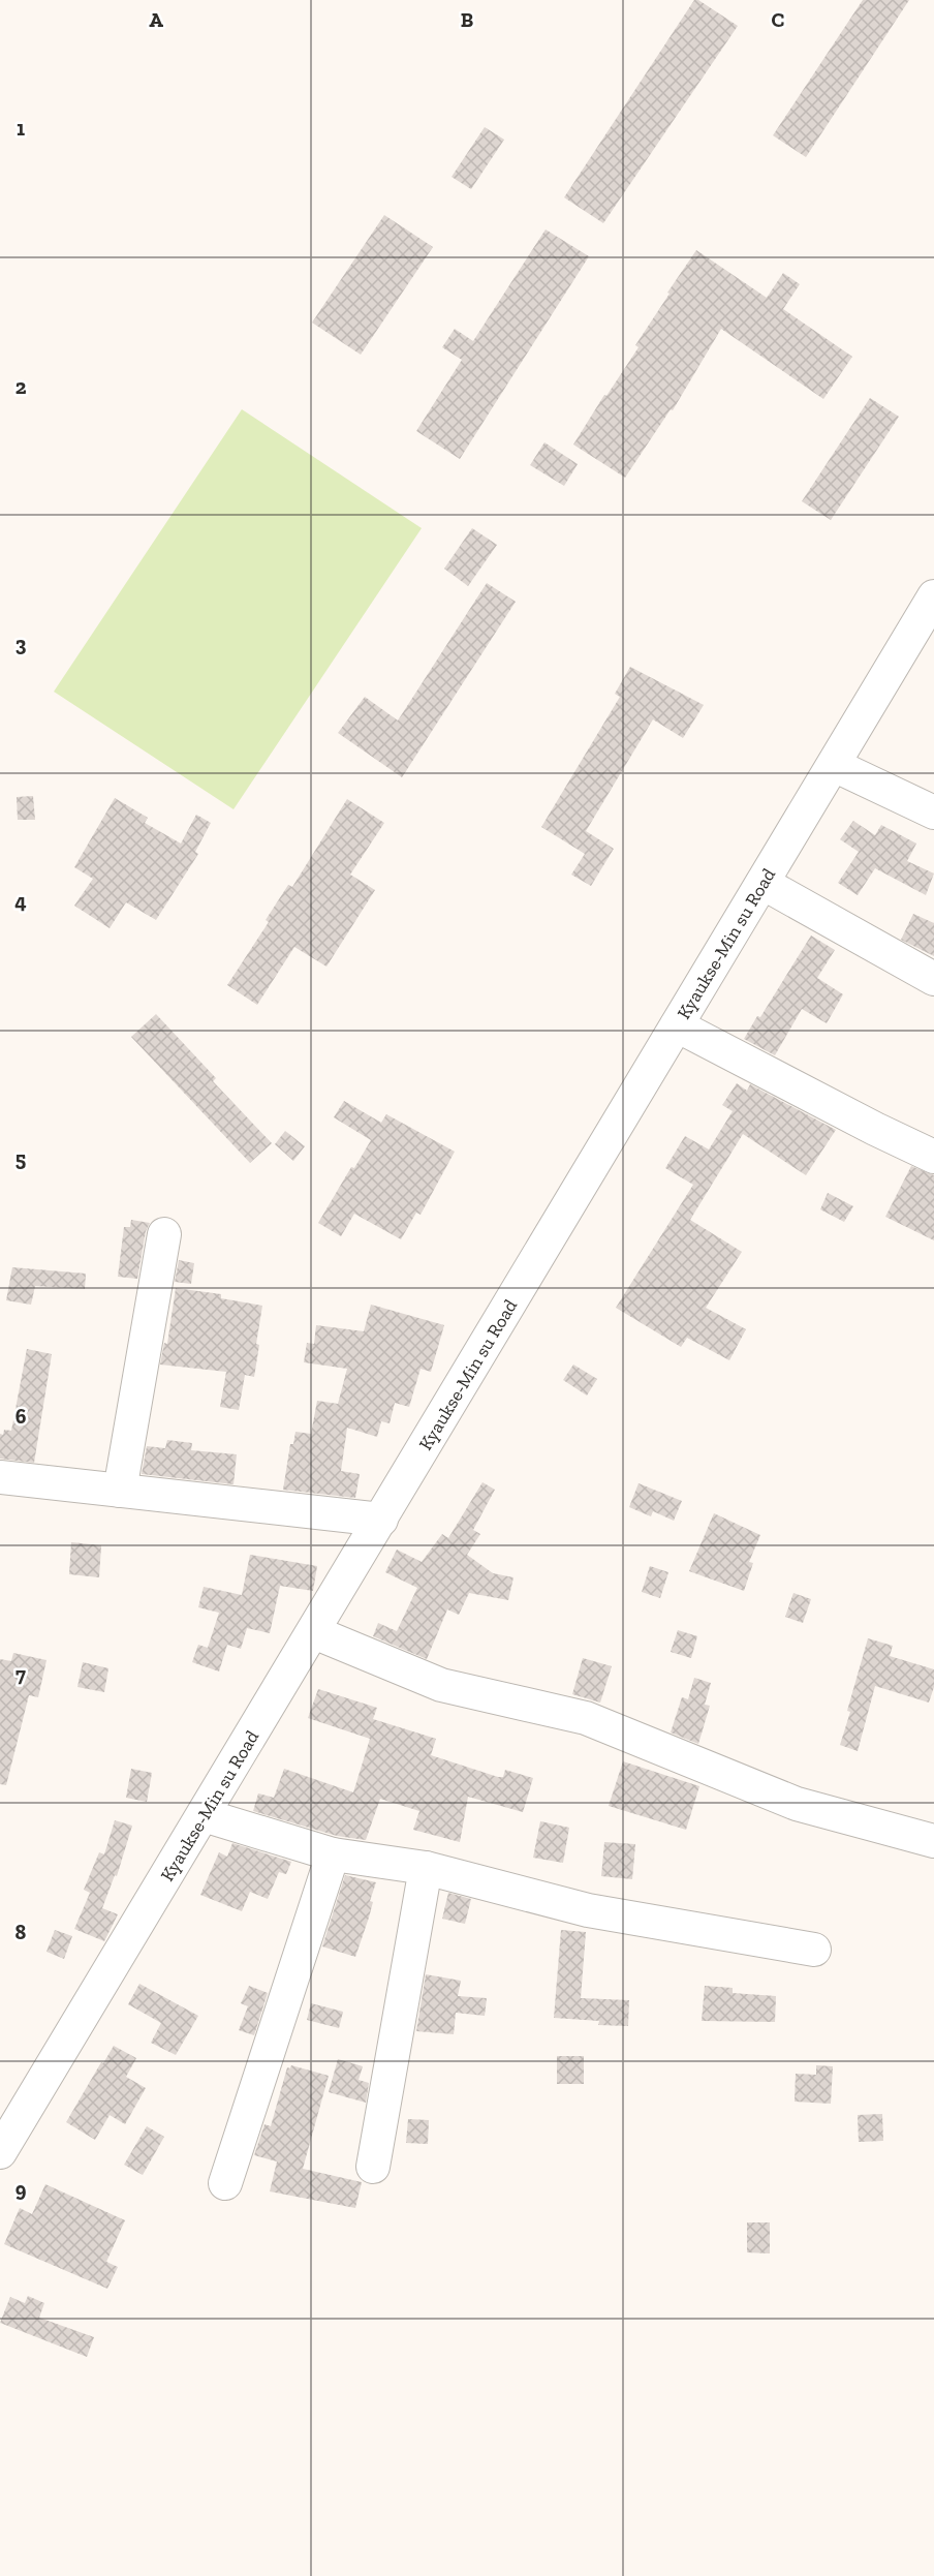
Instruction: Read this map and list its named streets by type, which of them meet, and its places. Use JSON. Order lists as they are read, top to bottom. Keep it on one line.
{"streets":{"street":["Kyaukse-Min su Road"]},"grid":{"columns":["A","B","C"],"rows":["1","2","3","4","5","6","7","8","9"]}}
